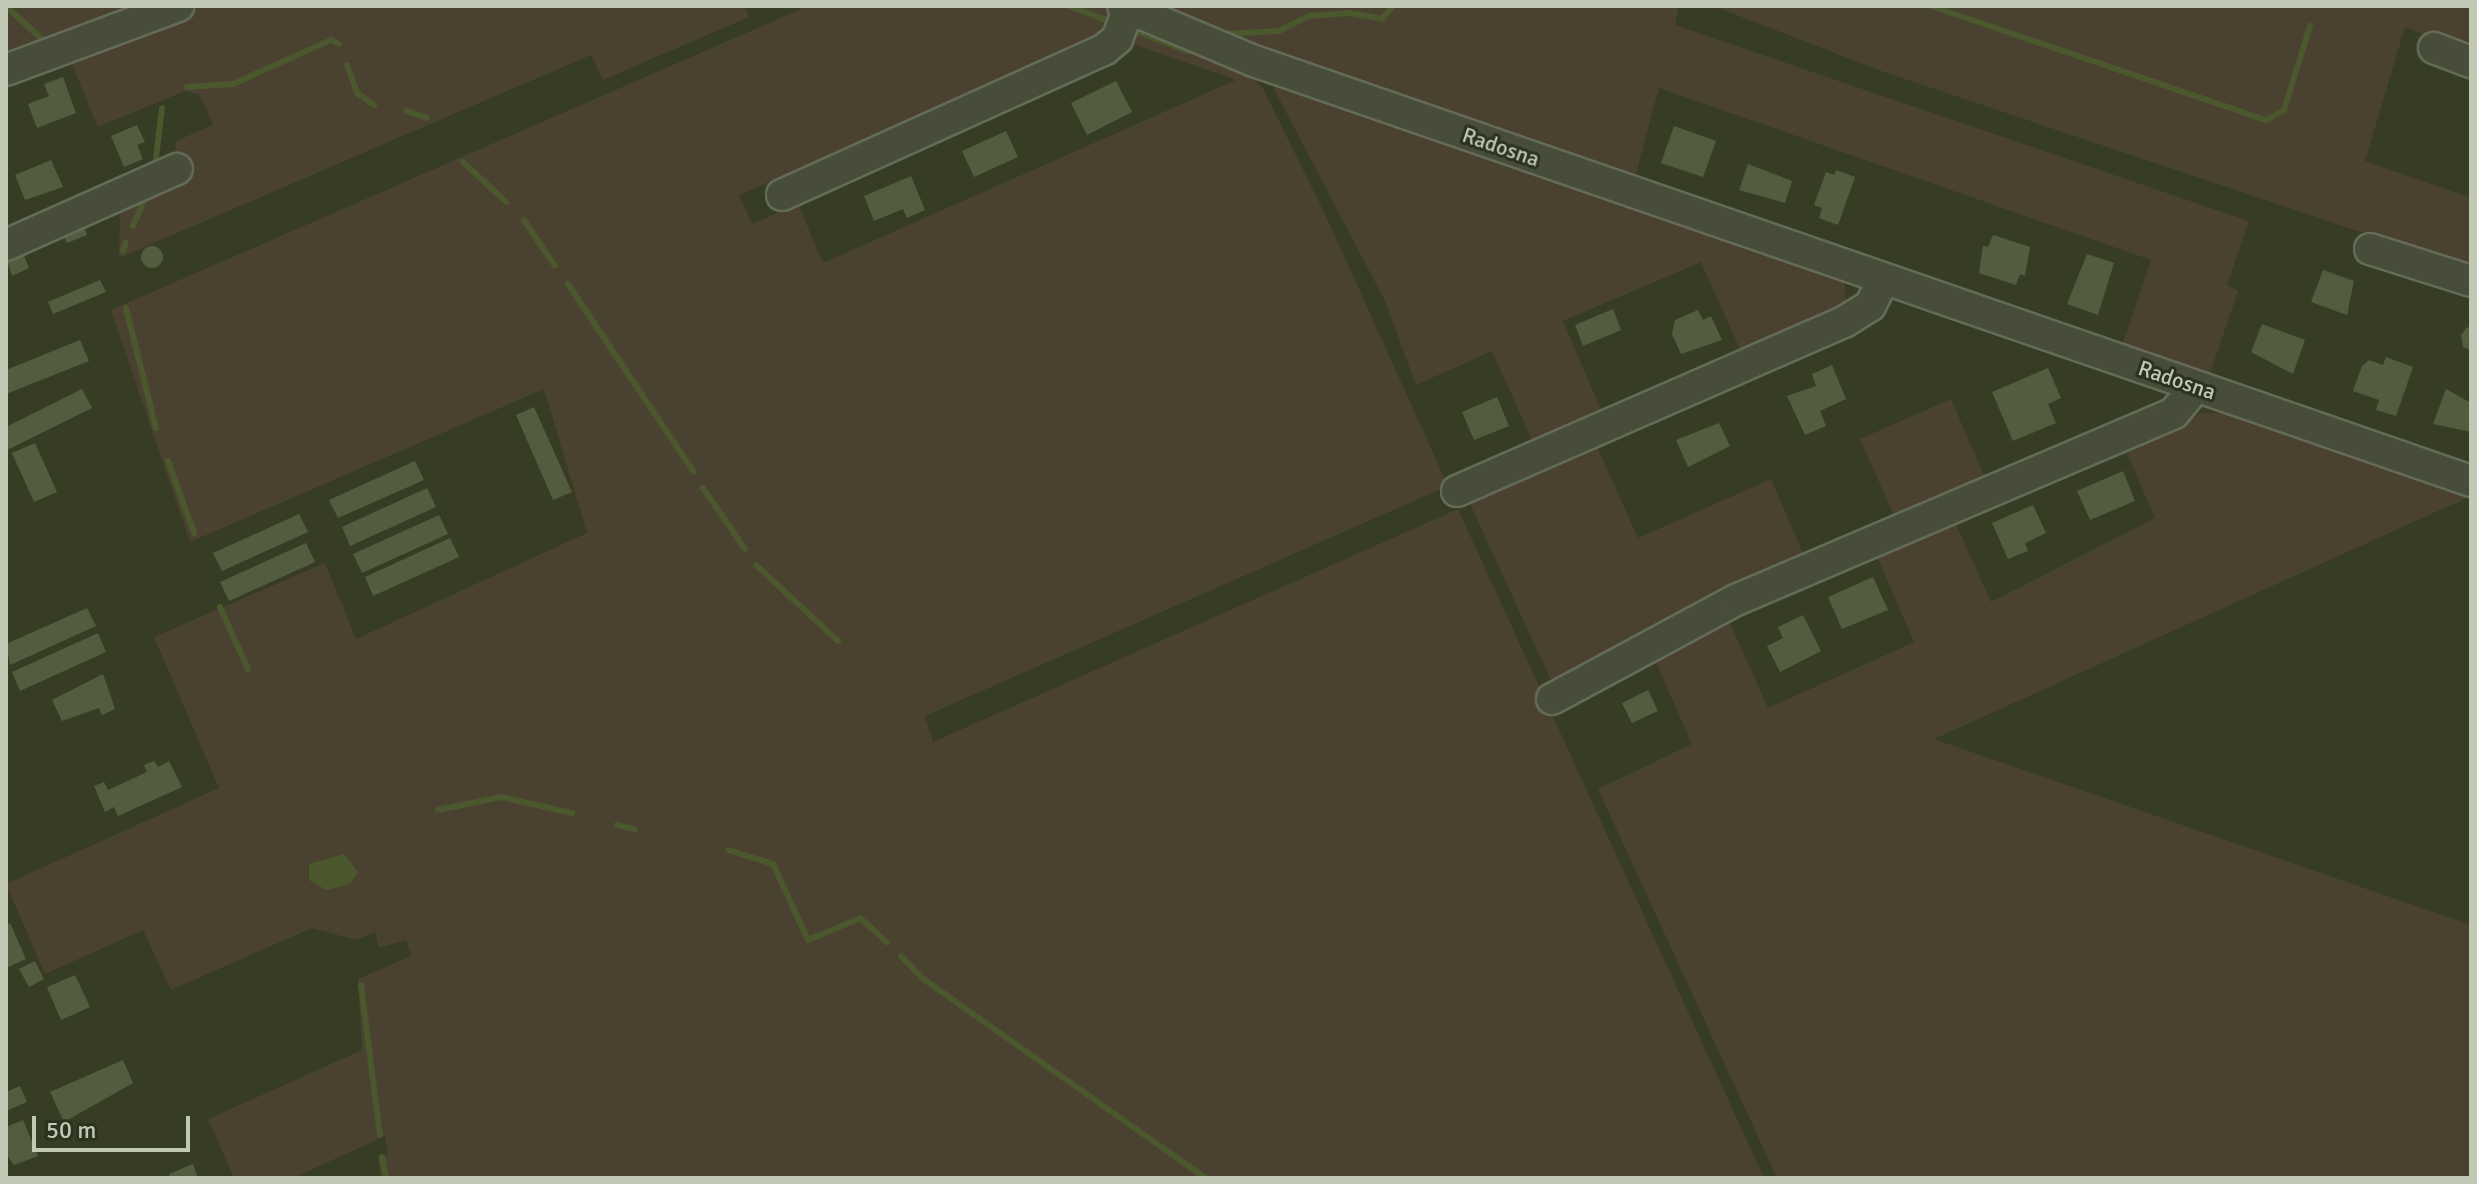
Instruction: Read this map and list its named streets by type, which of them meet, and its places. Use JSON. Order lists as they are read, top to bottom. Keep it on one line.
{"streets":{"street":["Radosna"]},"scale_bar":"50 m"}
